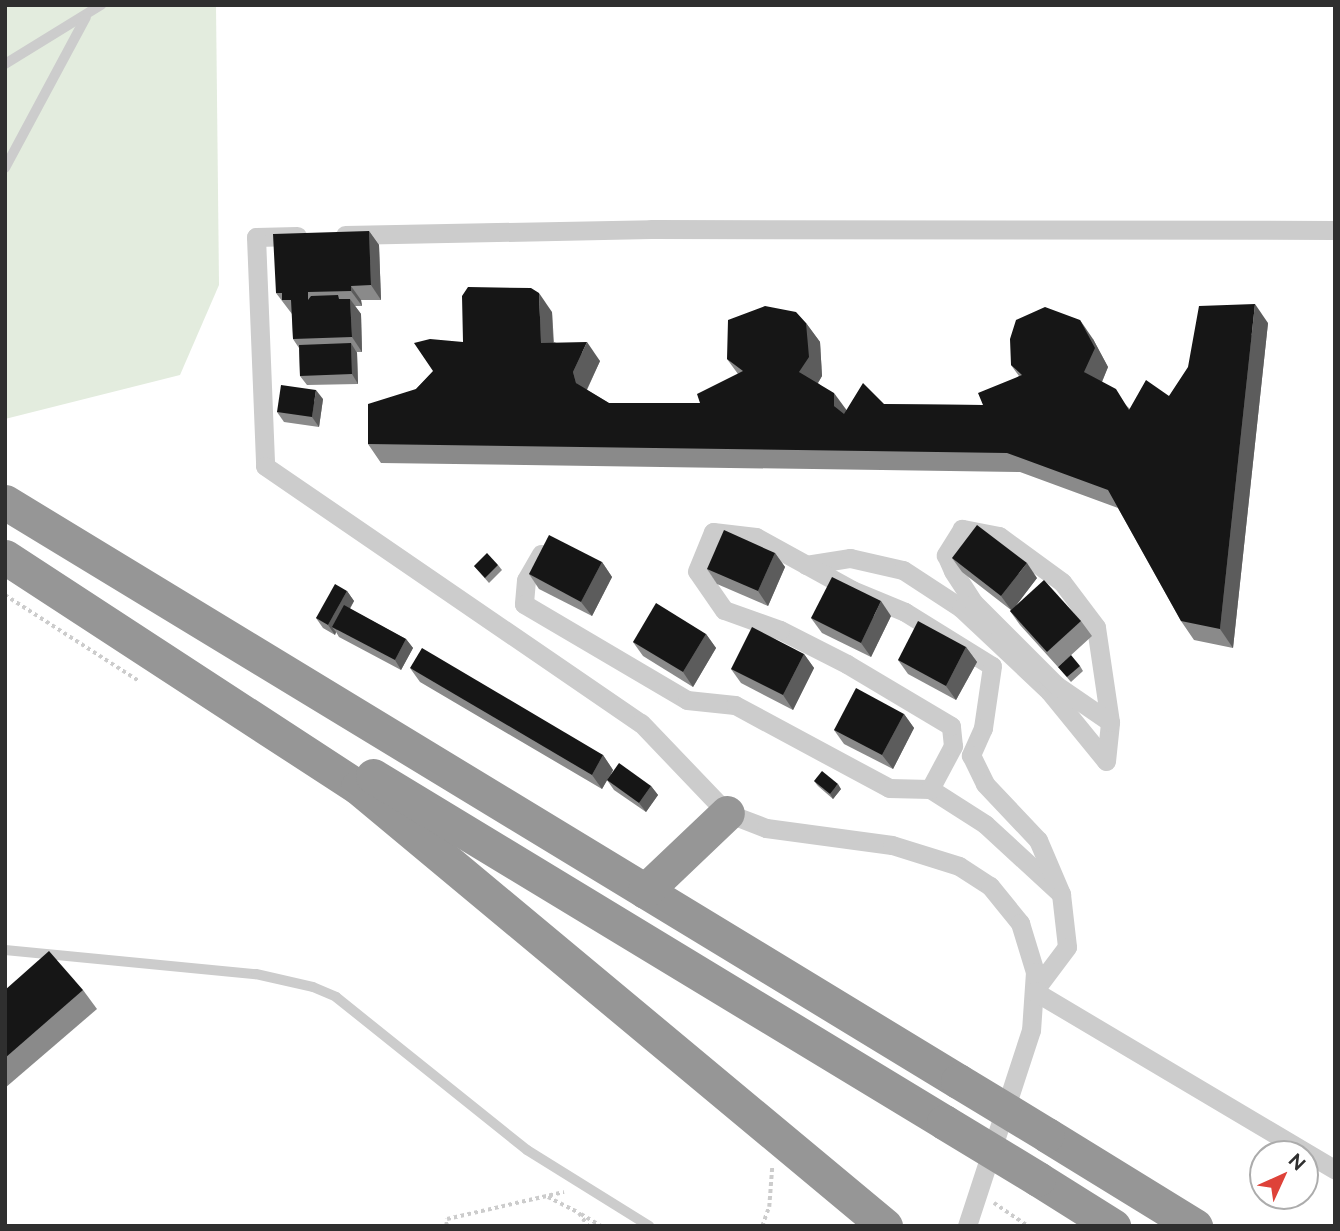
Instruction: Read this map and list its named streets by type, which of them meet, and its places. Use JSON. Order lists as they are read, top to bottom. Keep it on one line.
{"north":"top right"}
